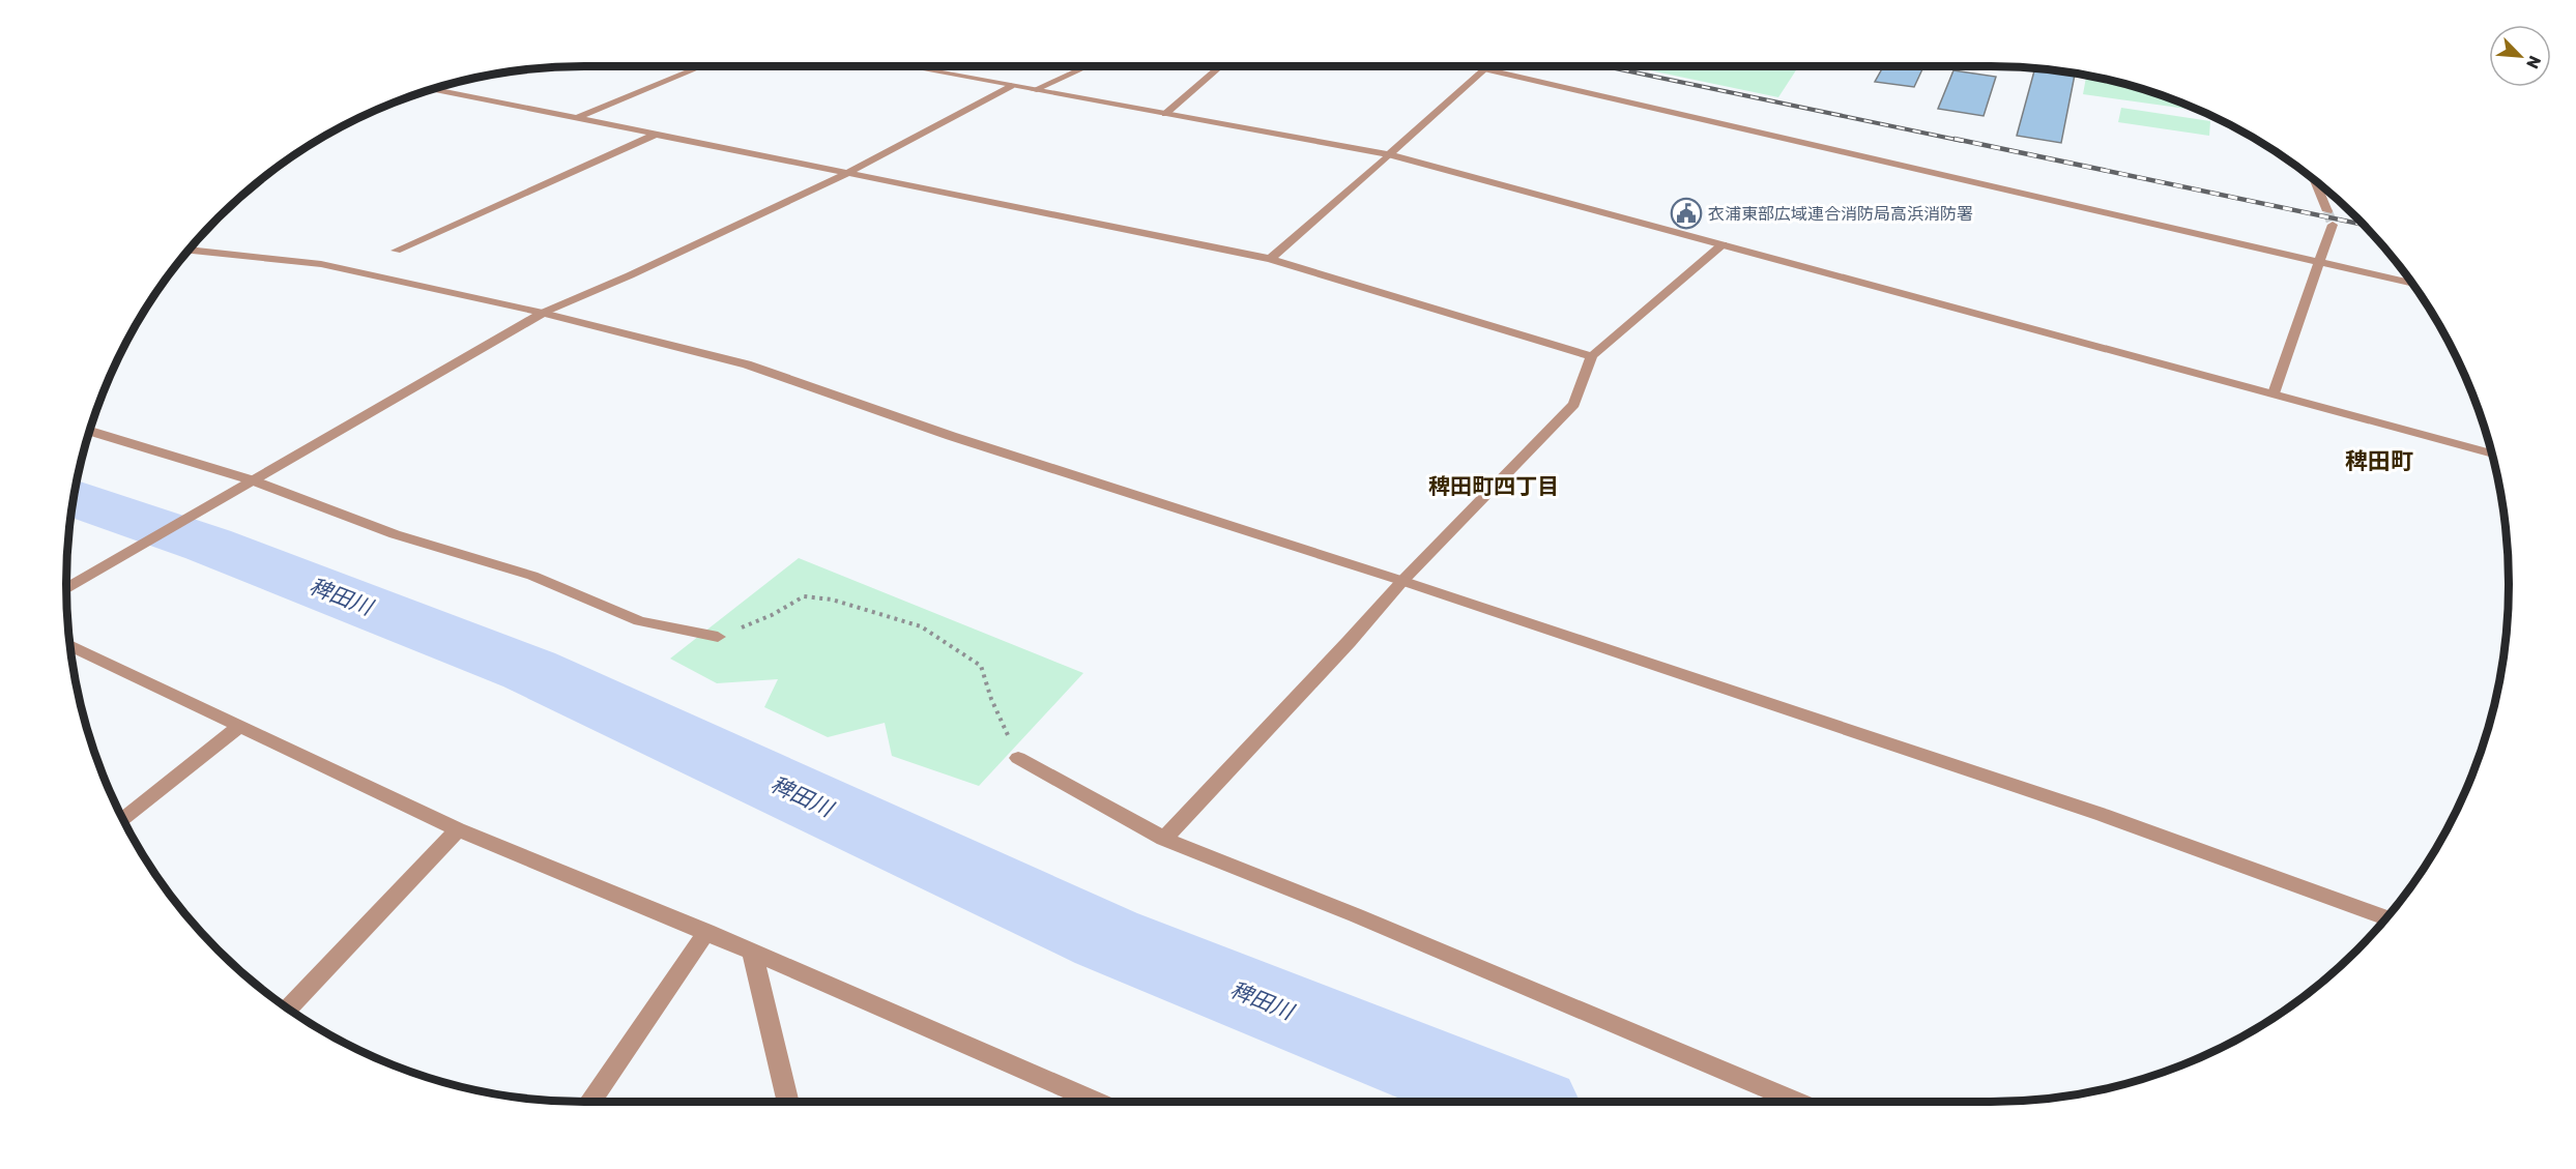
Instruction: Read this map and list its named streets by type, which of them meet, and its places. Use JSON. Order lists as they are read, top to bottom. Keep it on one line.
{"districts":["稗田町","稗田町四丁目"],"water":["稗田川"],"places":{"public building":["衣浦東部広域連合消防局高浜消防署"]},"north":"bottom right"}
